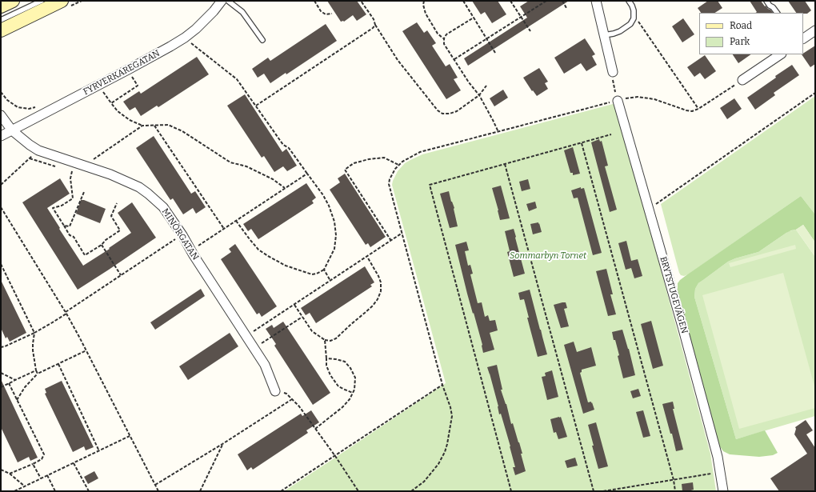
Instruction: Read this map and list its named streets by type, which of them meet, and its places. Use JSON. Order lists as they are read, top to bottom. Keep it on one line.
{"streets":{"street":["FYRVERKAREGATAN","MINÖRGATAN","BRYTSTUGEVÄGEN"]},"crossings":[["FYRVERKAREGATAN","MINÖRGATAN"]],"parks":["Sommarbyn Tornet"],"legend":["Road","Park"]}
